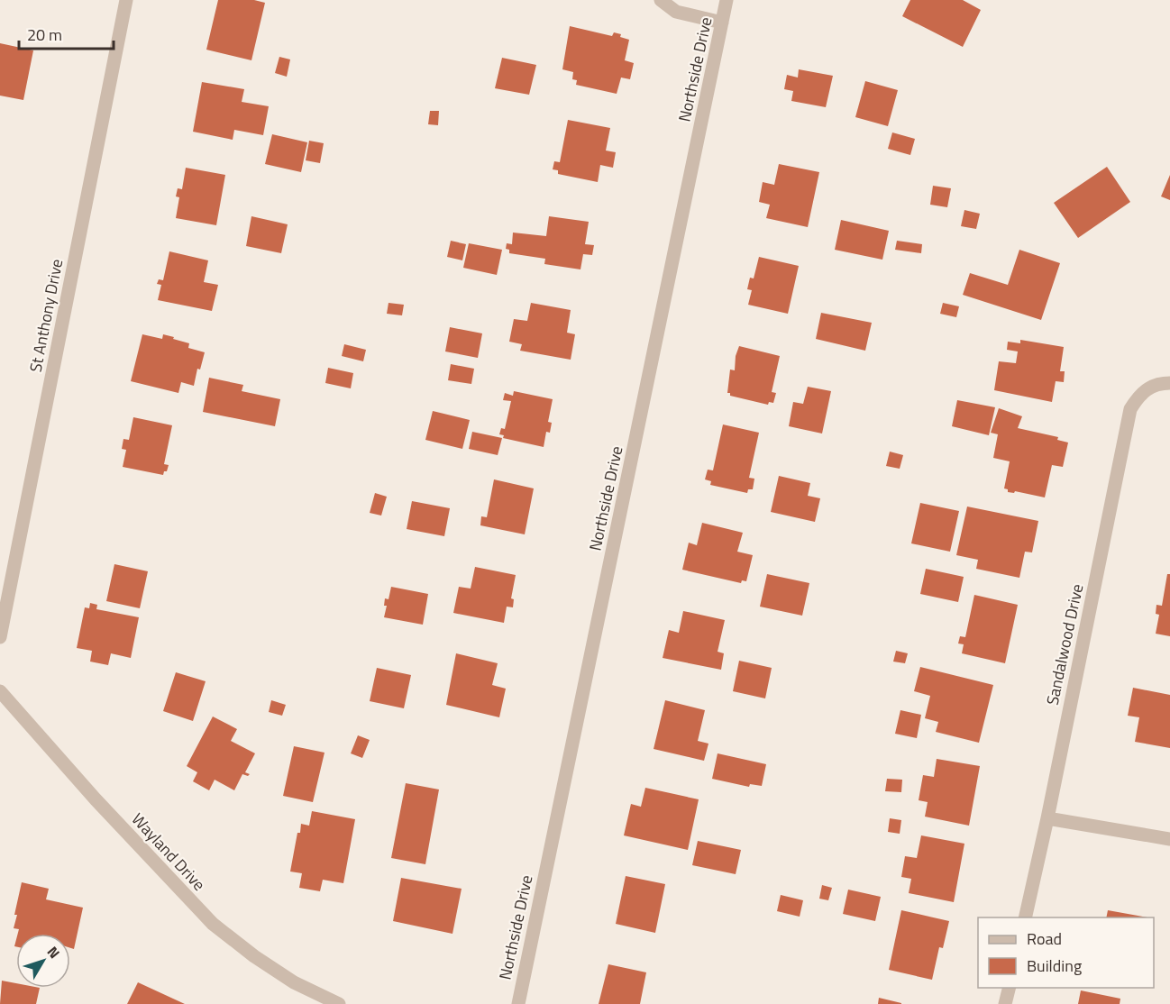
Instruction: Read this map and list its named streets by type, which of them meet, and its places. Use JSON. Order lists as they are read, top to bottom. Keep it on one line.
{"streets":{"street":["Northside Drive","St Anthony Drive","Sandalwood Drive","Wayland Drive"]},"legend":["Road","Building"],"scale_bar":"20 m","north":"top right"}
